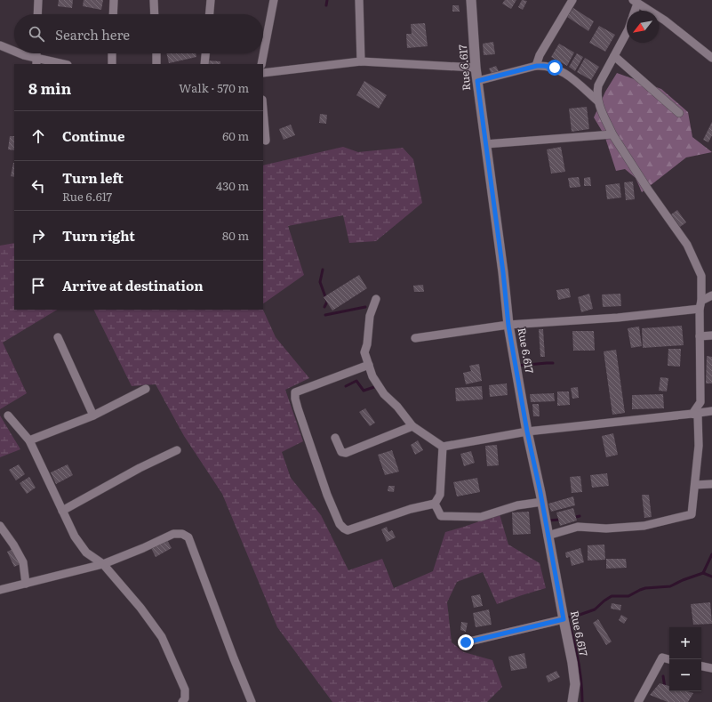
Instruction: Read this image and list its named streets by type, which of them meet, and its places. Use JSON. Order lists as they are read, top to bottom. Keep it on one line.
{"streets":{"street":["Rue 6.617"]},"north":"bottom left","page":{"search":"Search here","heading":["8 min","Walk · 570 m"],"list":[["Continue","60 m"],["Turn left","Rue 6.617","430 m"],["Turn right","80 m"],"Arrive at destination"],"map_buttons":["+","−"]}}
